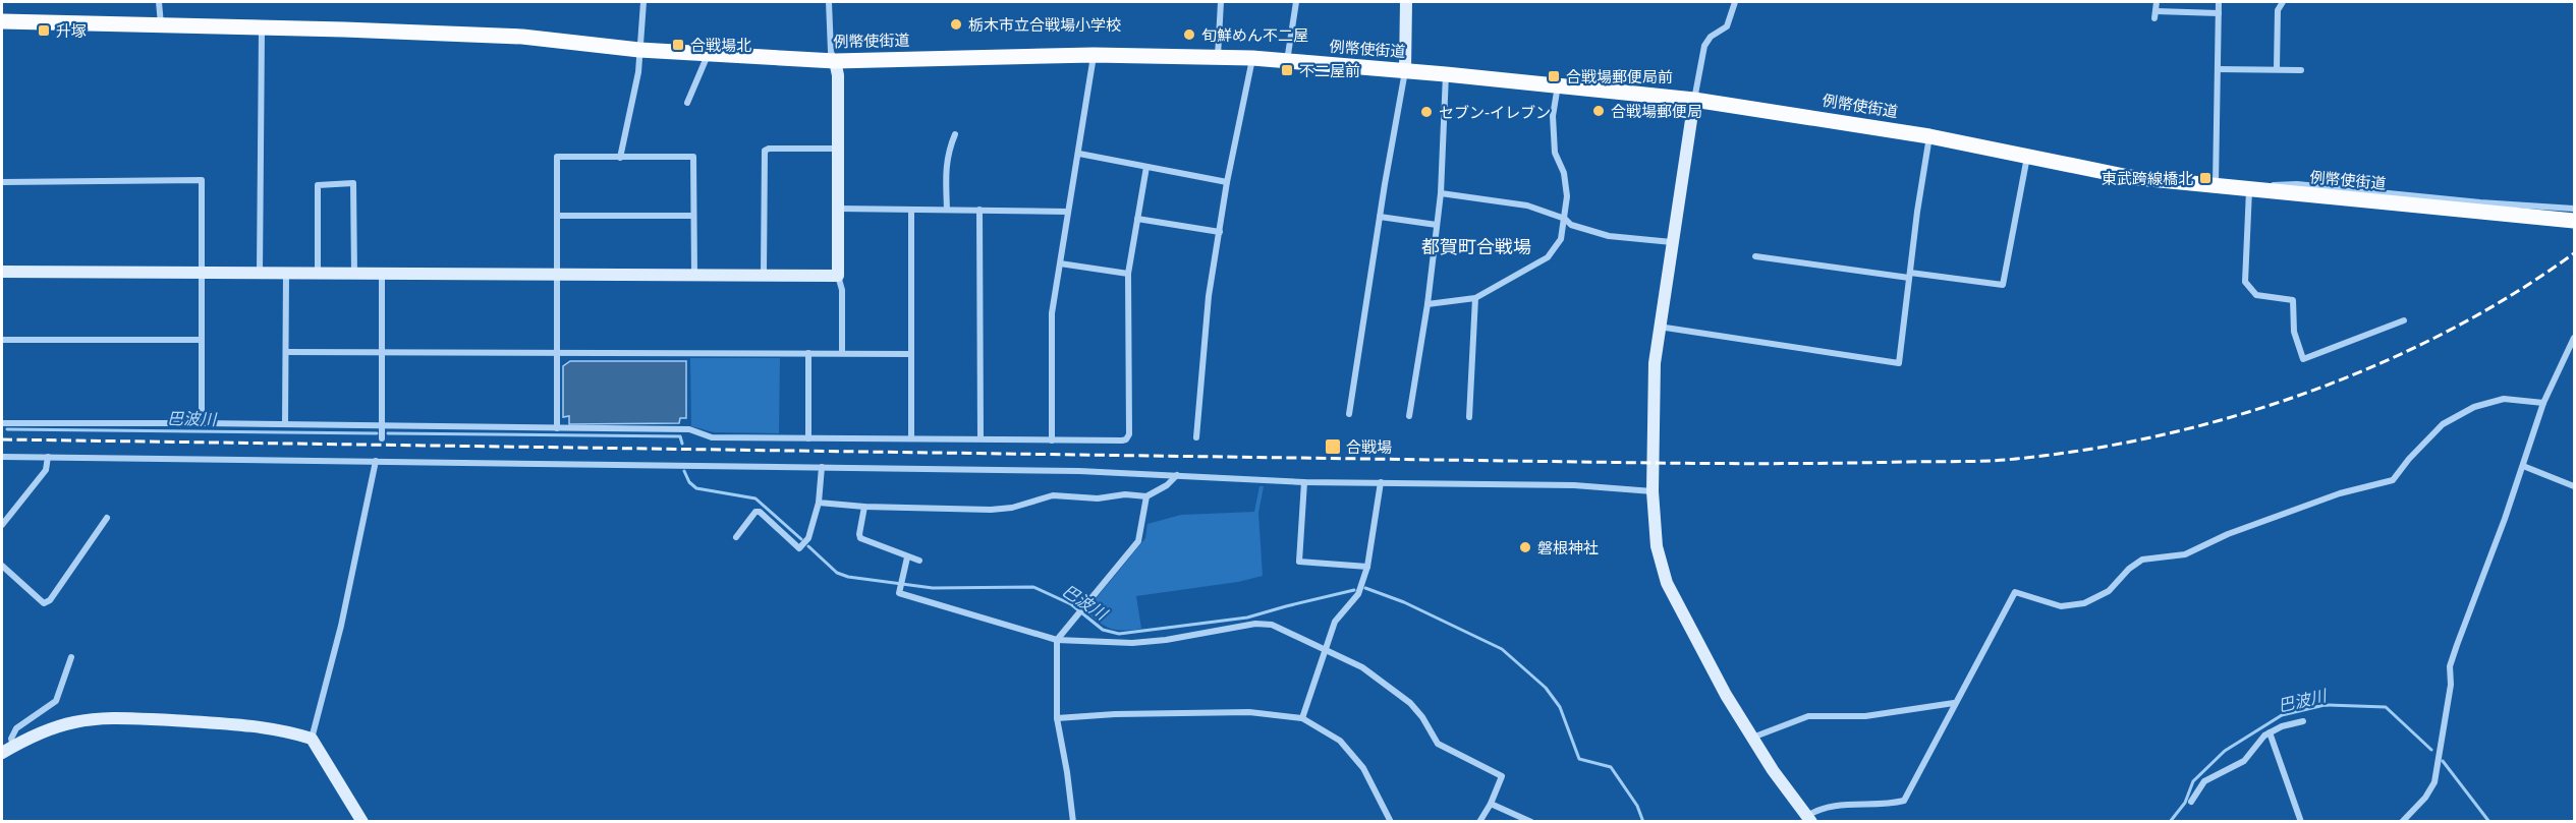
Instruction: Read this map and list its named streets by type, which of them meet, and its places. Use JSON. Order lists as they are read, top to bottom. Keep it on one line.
{"streets":{"main road":["例幣使街道"]},"districts":["都賀町合戦場"],"water":["巴波川"],"places":{"other":["栃木市立合戦場小学校","旬鮮めん不二屋","合戦場郵便局","セブン-イレブン","磐根神社"],"transit":["升塚","合戦場北","不二屋前","合戦場郵便局前","東武跨線橋北","合戦場"]}}
